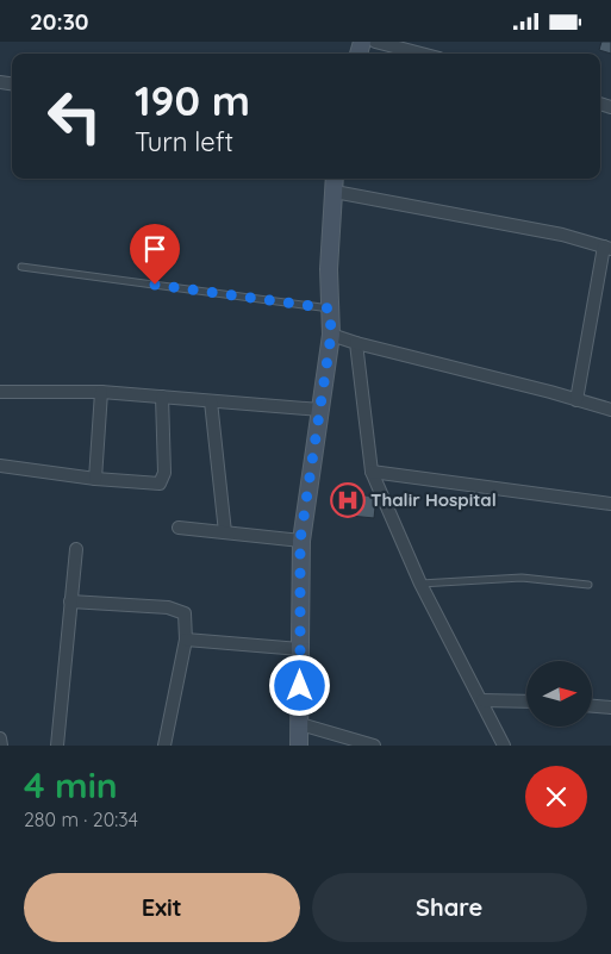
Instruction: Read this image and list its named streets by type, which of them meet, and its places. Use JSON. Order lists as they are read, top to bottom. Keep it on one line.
{"places":{"hospital":["Thalir Hospital"]},"north":"right","page":{"status":"20:30","turn":["190 m","Turn left"],"heading":["4 min","280 m · 20:34"],"buttons":["Exit","Share"]}}
